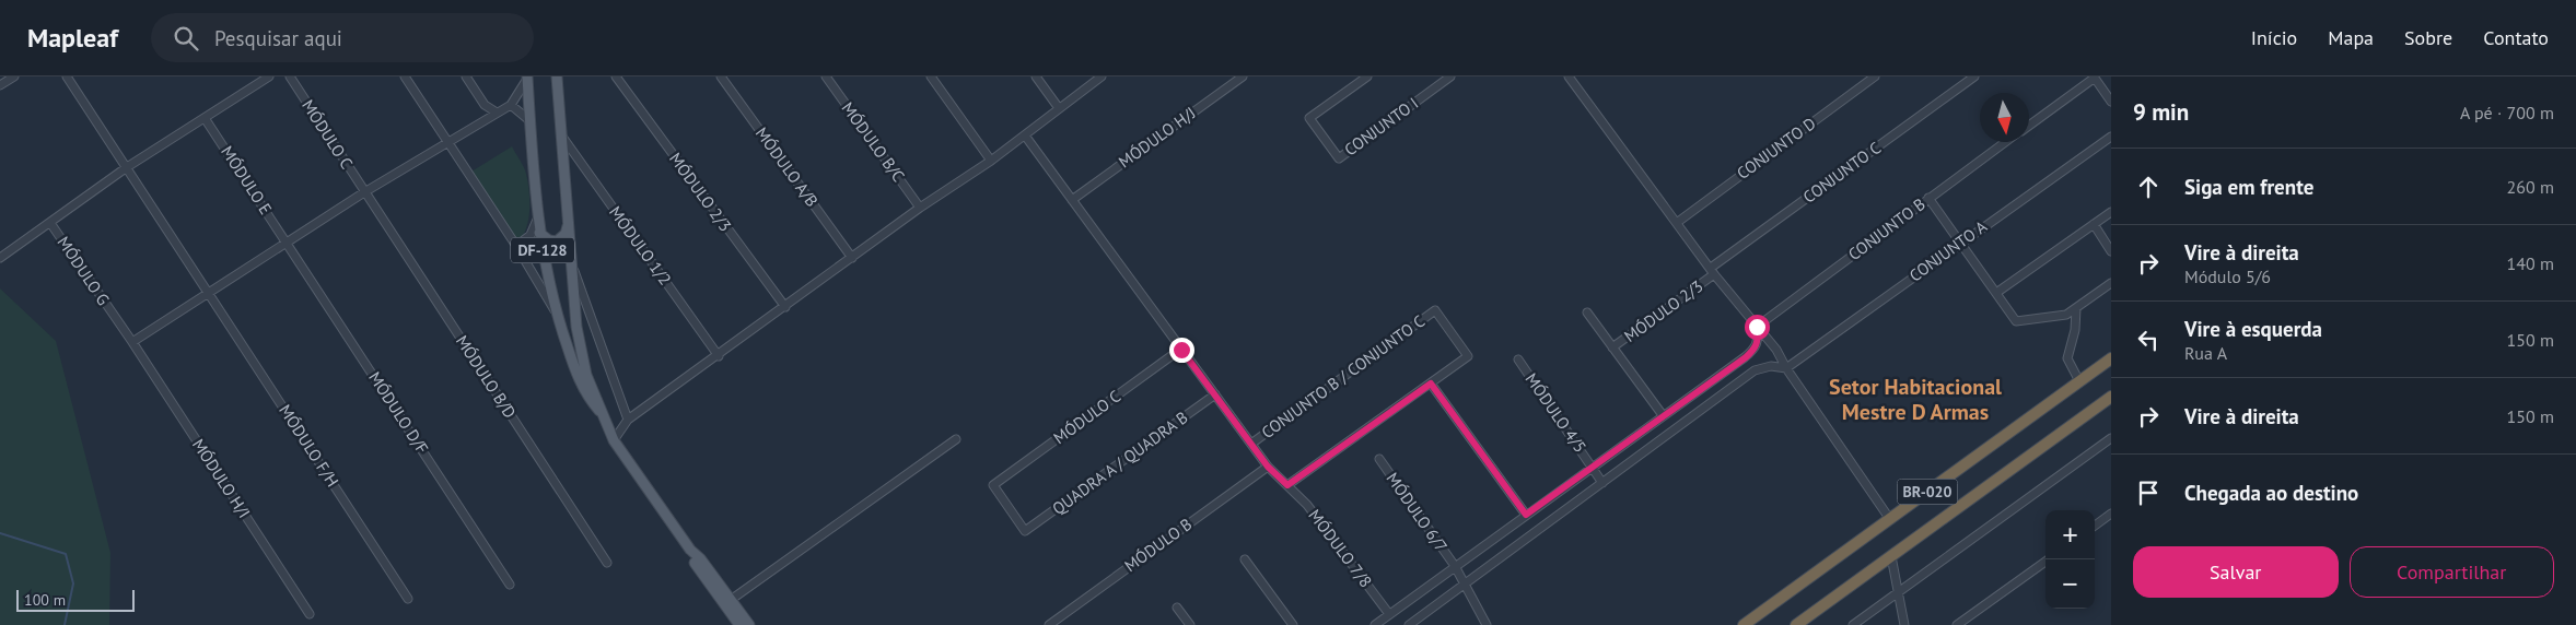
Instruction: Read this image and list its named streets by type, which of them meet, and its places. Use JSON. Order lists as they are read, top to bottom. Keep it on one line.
{"streets":{"highway":["BR-020"],"main road":["DF-128"],"street":["CONJUNTO I","MÓDULO C","MÓDULO H/J","MÓDULO B/C","CONJUNTO D","MÓDULO A/B","CONJUNTO C","MÓDULO E","MÓDULO 2/3","CONJUNTO B","MÓDULO 1/2","CONJUNTO A","MÓDULO G","MÓDULO B/D","CONJUNTO B / CONJUNTO C","MÓDULO D/F","MÓDULO 4/5","MÓDULO F/H","QUADRA A / QUADRA B","MÓDULO H/I","MÓDULO 6/7","MÓDULO B","MÓDULO 7/8"]},"crossings":[["MÓDULO C","MÓDULO B/D"],["MÓDULO C","QUADRA A / QUADRA B"],["MÓDULO C","MÓDULO 7/8"],["MÓDULO H/J","MÓDULO 7/8"],["CONJUNTO C","MÓDULO 2/3"],["MÓDULO E","MÓDULO D/F"],["MÓDULO 1/2","DF-128"],["MÓDULO G","MÓDULO H/I"],["CONJUNTO B / CONJUNTO C","MÓDULO 7/8"],["QUADRA A / QUADRA B","MÓDULO 7/8"],["MÓDULO B","MÓDULO 7/8"]],"districts":["Setor Habitacional Mestre D Armas"],"scale_bar":"100 m","north":"bottom","page":{"header":"Mapleaf","search":"Pesquisar aqui","nav":["Início","Mapa","Sobre","Contato"],"heading":["9 min","A pé · 700 m"],"list":[["Siga em frente","260 m"],["Vire à direita","Módulo 5/6","140 m"],["Vire à esquerda","Rua A","150 m"],["Vire à direita","150 m"],"Chegada ao destino"],"map_buttons":["+","−"],"buttons":["Salvar","Compartilhar"],"scale":"100 m"}}
